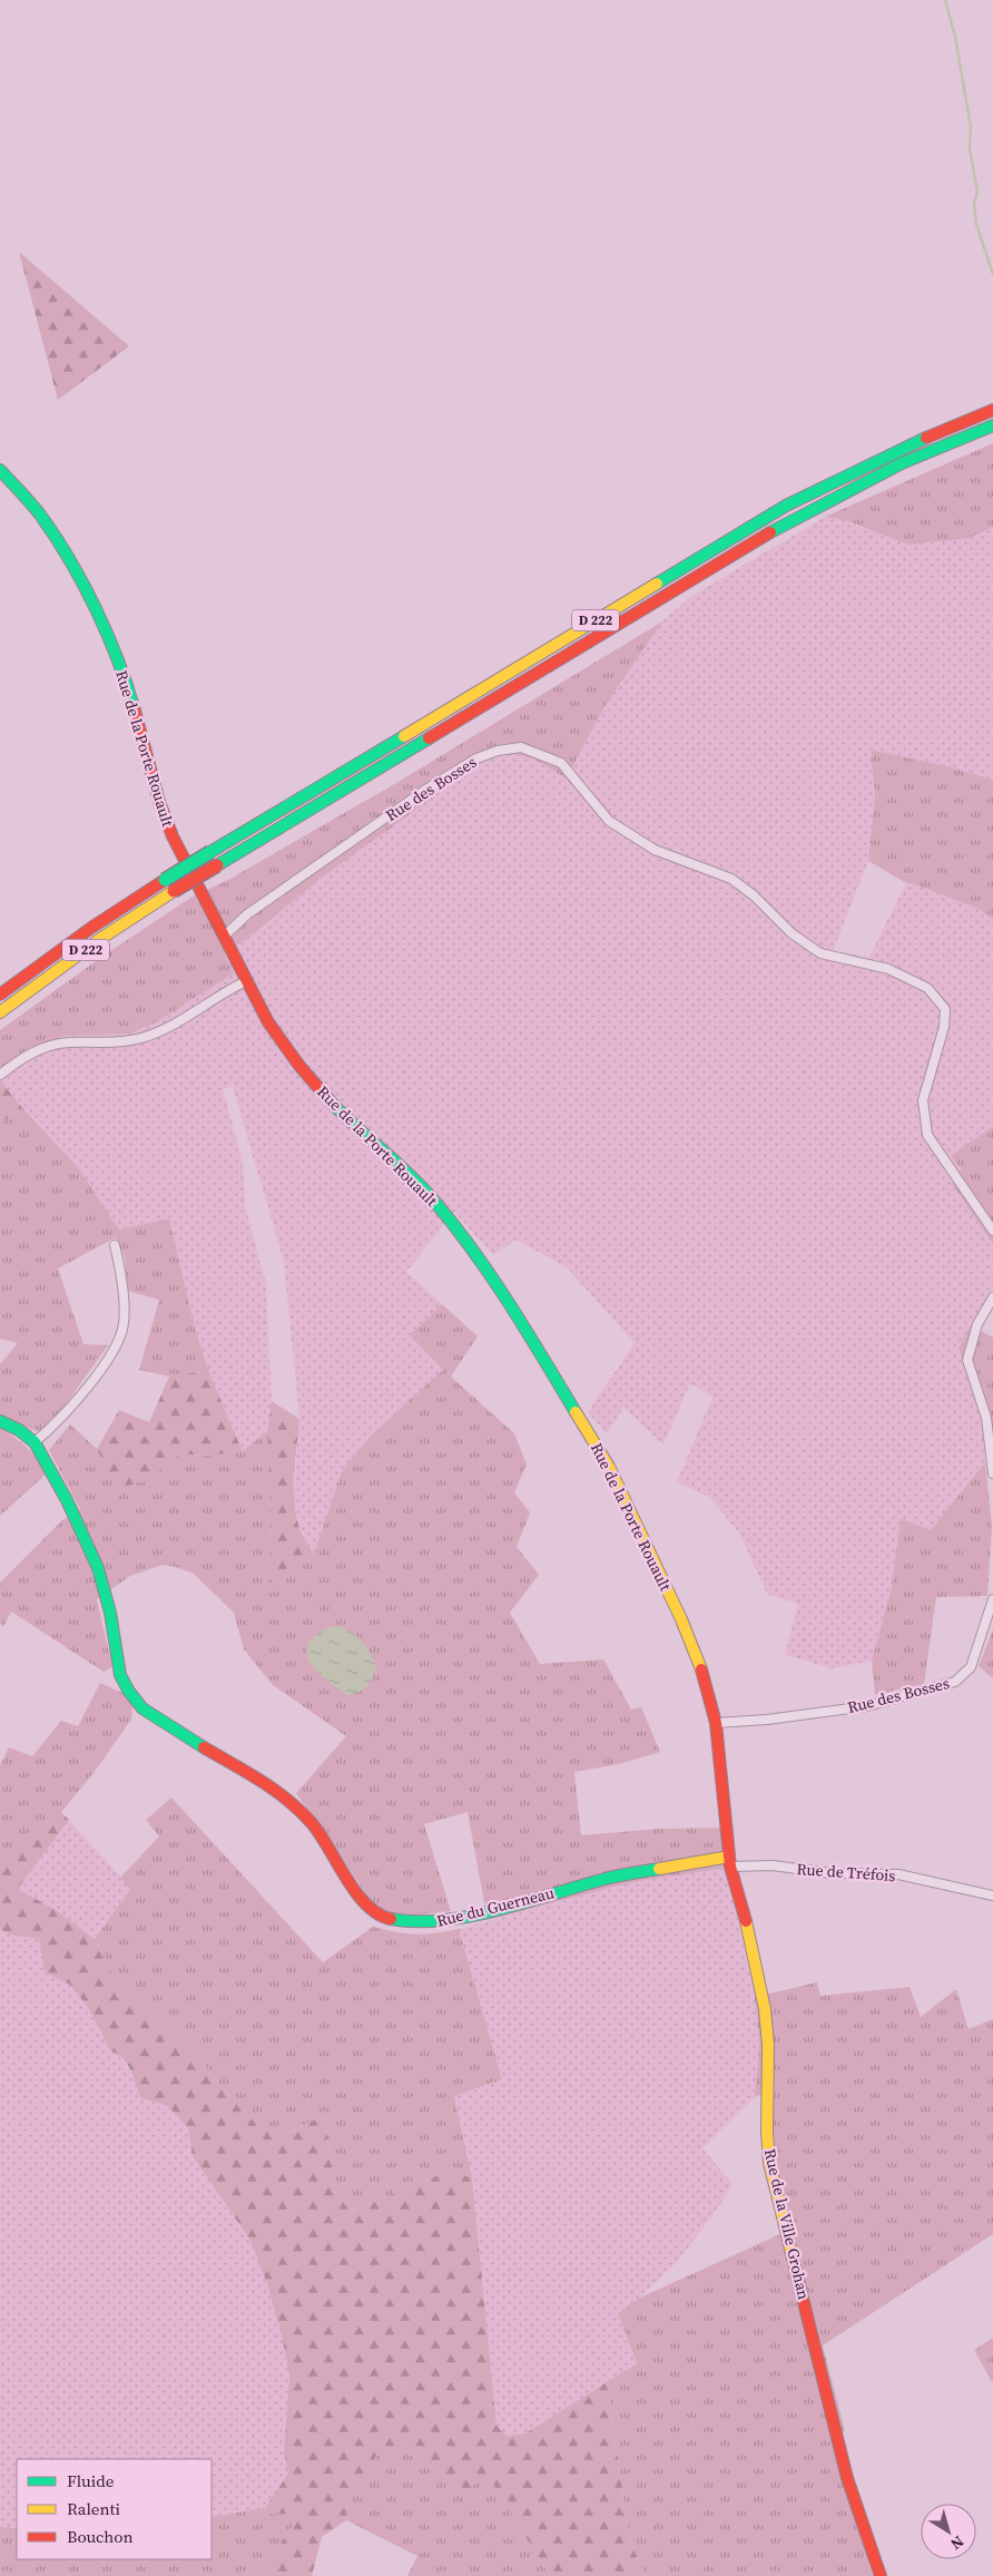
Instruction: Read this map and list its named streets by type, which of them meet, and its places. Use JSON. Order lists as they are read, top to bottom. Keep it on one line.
{"streets":{"main road":["D 222","Rue de la Porte Rouault","Rue du Guerneau","Rue de la Ville Grohan"],"street":["Rue des Bosses","Rue de Tréfois"]},"crossings":[["Rue de la Porte Rouault","Rue des Bosses"],["Rue de la Porte Rouault","Rue de Tréfois"],["Rue de la Porte Rouault","Rue du Guerneau"],["Rue de la Porte Rouault","Rue de la Ville Grohan"],["Rue de Tréfois","Rue du Guerneau"],["Rue de Tréfois","Rue de la Ville Grohan"],["Rue du Guerneau","Rue de la Ville Grohan"]],"legend":["Fluide","Ralenti","Bouchon"],"north":"bottom right"}
